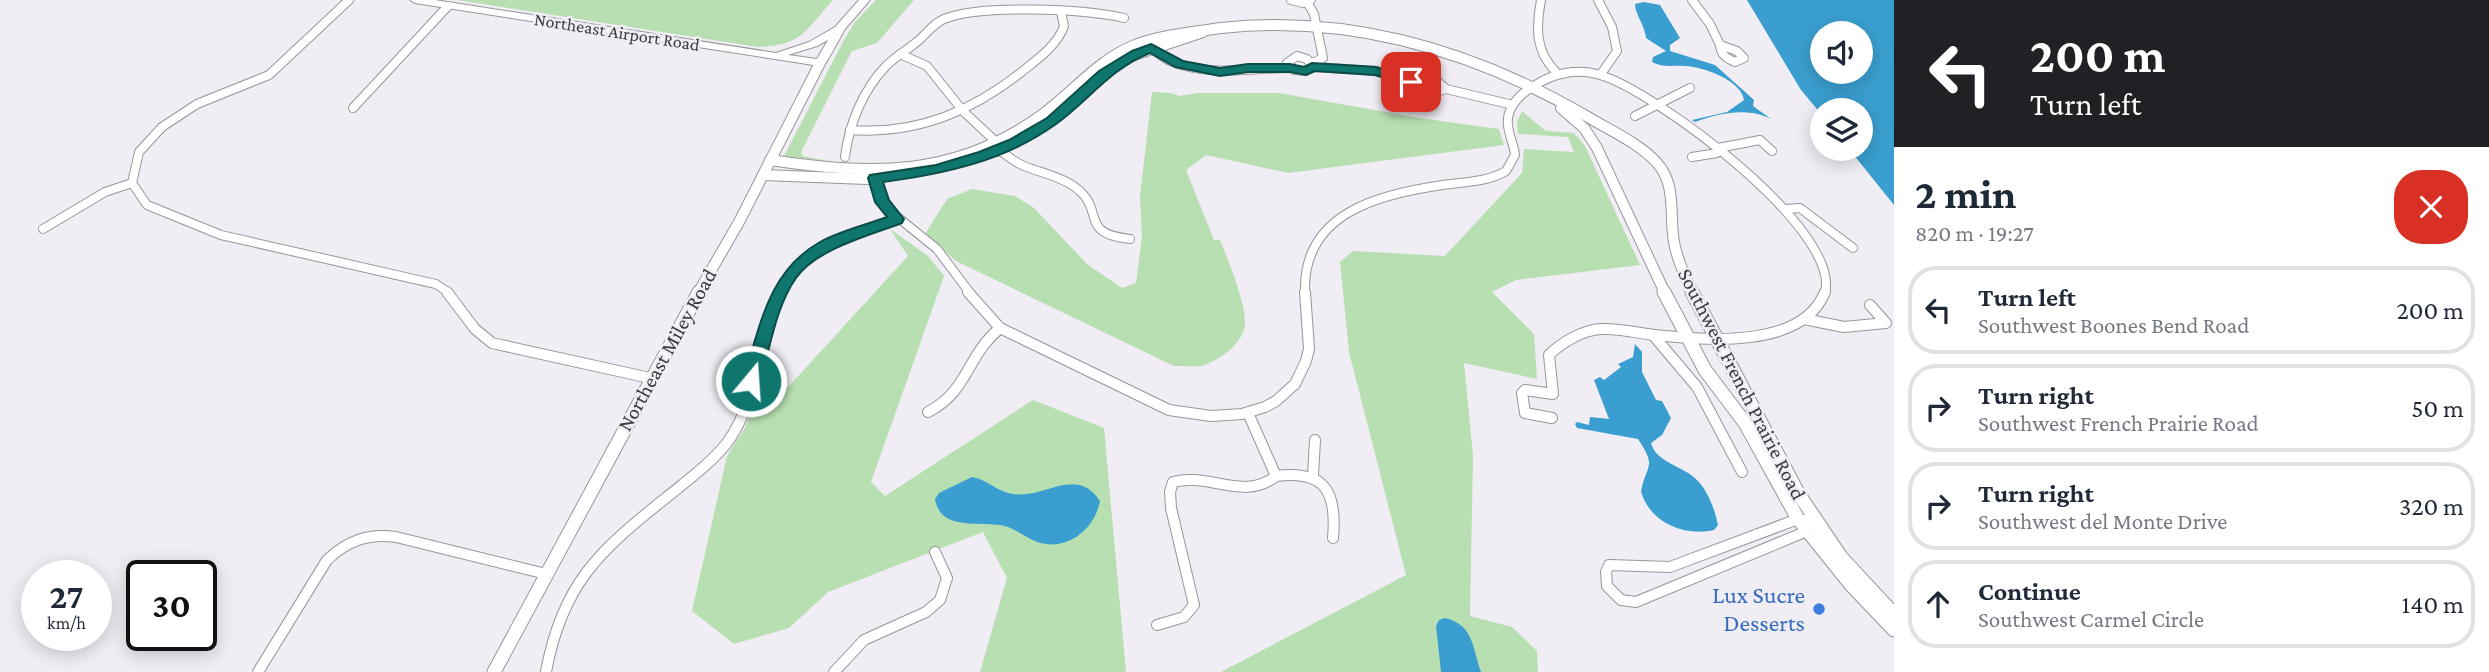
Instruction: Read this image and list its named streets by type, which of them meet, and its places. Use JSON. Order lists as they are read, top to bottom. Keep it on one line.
{"streets":{"main road":["Northeast Airport Road","Northeast Miley Road"],"street":["Southwest French Prairie Road"]},"crossings":[["Northeast Airport Road","Northeast Miley Road"],["Northeast Miley Road","Southwest French Prairie Road"]],"places":["Lux Sucre Desserts"],"page":{"turn":["200 m","Turn left"],"heading":["2 min","820 m · 19:27"],"list":[{"name":"Turn left","note":"Southwest Boones Bend Road","value":"200 m"},{"name":"Turn right","note":"Southwest French Prairie Road","value":"50 m"},{"name":"Turn right","note":"Southwest del Monte Drive","value":"320 m"},{"name":"Continue","note":"Southwest Carmel Circle","value":"140 m"}],"speed":"27 km/h","limit":"30"}}
